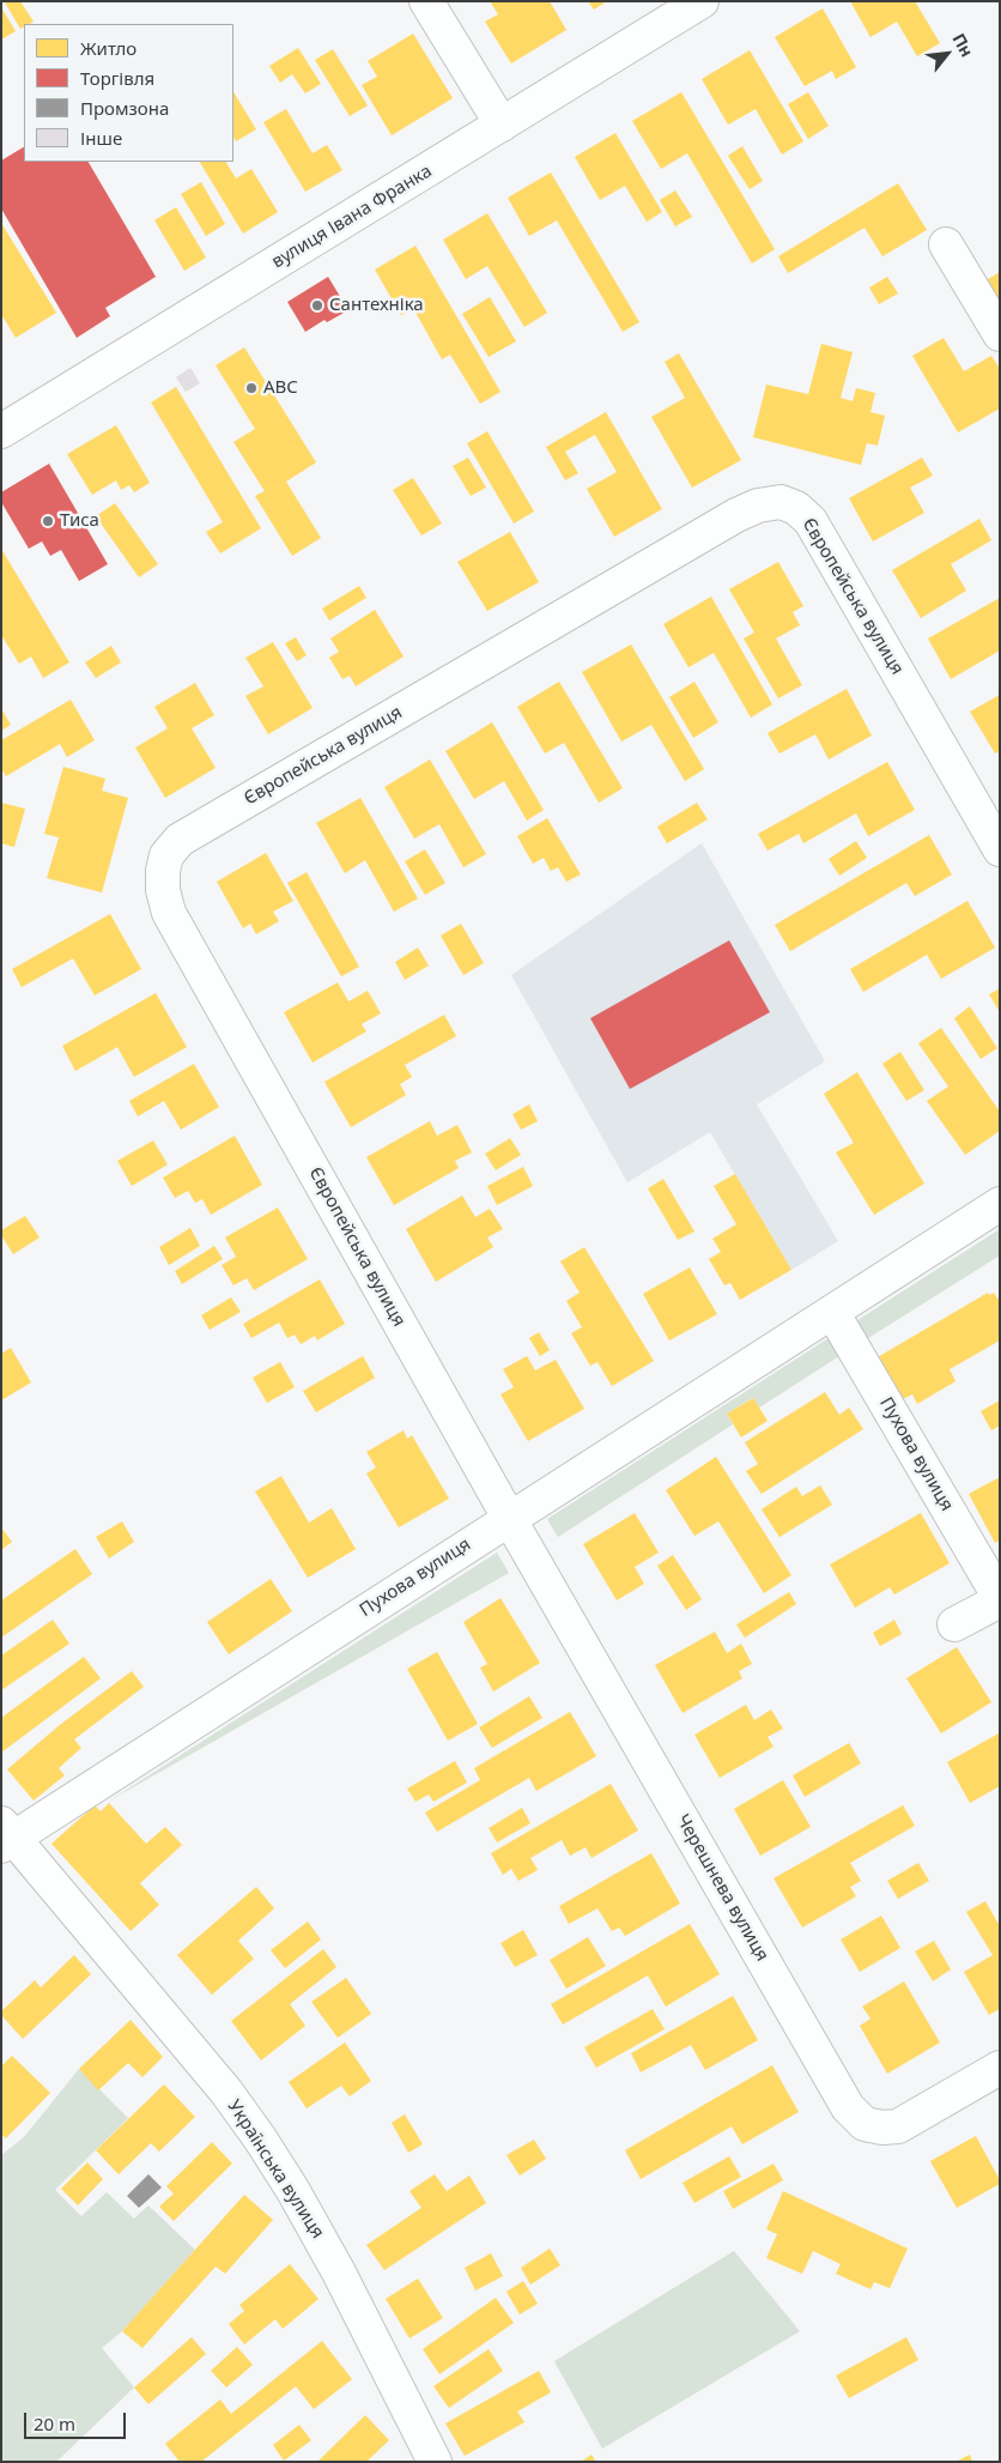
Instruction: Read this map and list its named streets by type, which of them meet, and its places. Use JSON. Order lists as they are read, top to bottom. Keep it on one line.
{"streets":{"street":["вулиця Івана Франка","Європейська вулиця","Пухова вулиця","Черешнева вулиця","Українська вулиця"]},"crossings":[["Європейська вулиця","Пухова вулиця"],["Європейська вулиця","Черешнева вулиця"],["Пухова вулиця","Черешнева вулиця"],["Пухова вулиця","Українська вулиця"]],"places":["Сантехніка","ABC","Тиса"],"legend":["Житло","Торгівля","Промзона","Інше"],"scale_bar":"20 m","north":"top right"}
